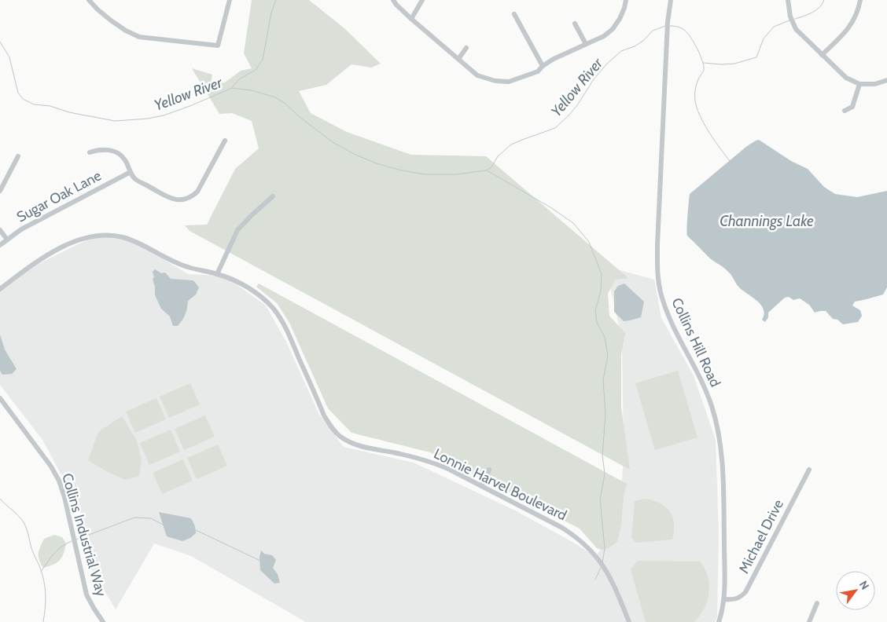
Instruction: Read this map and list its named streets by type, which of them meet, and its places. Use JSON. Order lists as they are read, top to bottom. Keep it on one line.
{"streets":{"street":["Sugar Oak Lane","Collins Hill Road","Lonnie Harvel Boulevard","Collins Industrial Way","Michael Drive"]},"crossings":[["Collins Hill Road","Michael Drive"]],"water":["Yellow River","Channings Lake"],"north":"top right"}
